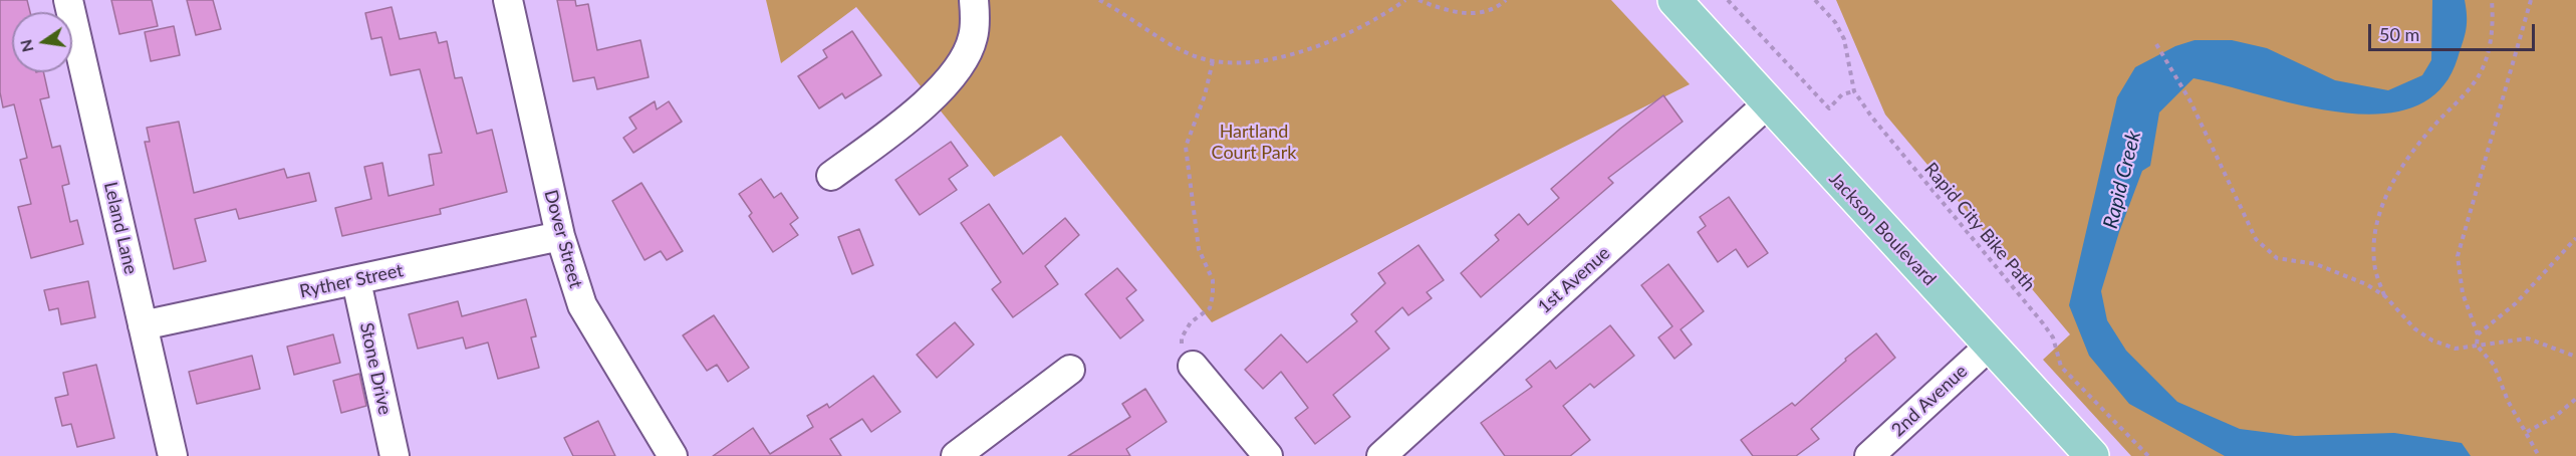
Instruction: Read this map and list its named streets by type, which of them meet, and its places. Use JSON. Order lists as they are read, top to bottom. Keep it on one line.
{"streets":{"main road":["Jackson Boulevard"],"street":["Leland Lane","Dover Street","1st Avenue","Ryther Street","Stone Drive","2nd Avenue"],"path":["Rapid City Bike Path"]},"crossings":[["Leland Lane","Ryther Street"],["Jackson Boulevard","1st Avenue"],["Jackson Boulevard","2nd Avenue"],["Dover Street","Ryther Street"],["Ryther Street","Stone Drive"]],"water":["Rapid Creek"],"parks":["Hartland Court Park"],"scale_bar":"50 m","north":"left"}
